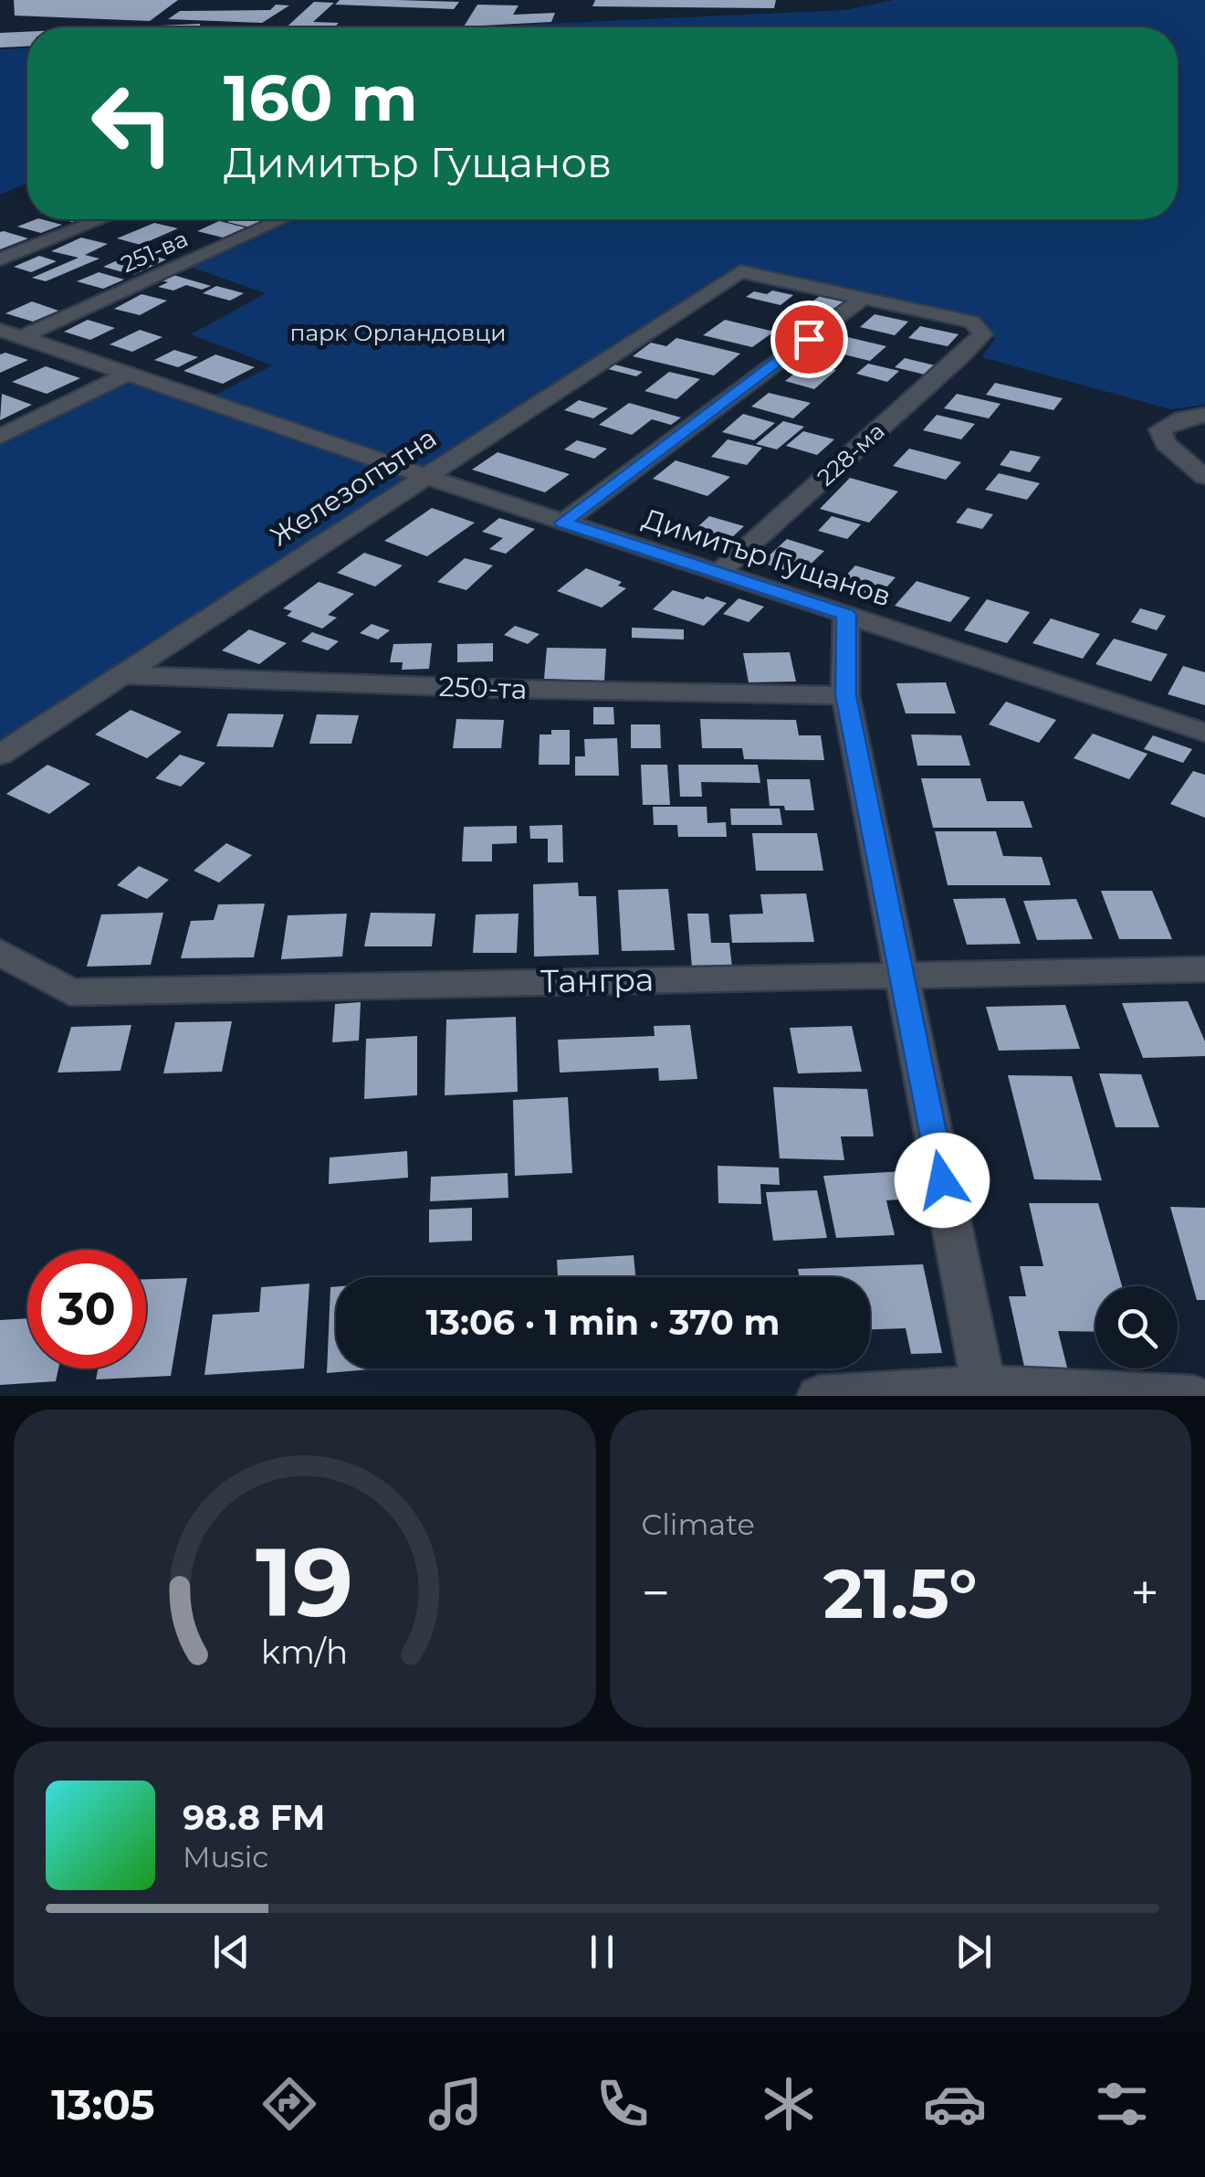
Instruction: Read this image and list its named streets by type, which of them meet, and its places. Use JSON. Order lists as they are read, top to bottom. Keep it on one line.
{"streets":{"street":["251-ва","228-ма","Железопътна","Димитър Гущанов","250-та","Тангра"]},"crossings":[["251-ва","Димитър Гущанов"],["228-ма","Железопътна"],["228-ма","Димитър Гущанов"],["Железопътна","Димитър Гущанов"],["Железопътна","250-та"]],"parks":["парк Орландовци"],"page":{"turn":["160 m","Димитър Гущанов"],"limit":"30","trip":"13:06 · 1 min · 370 m","tile":"Climate","heat":["−","21.5°","+"],"song":["98.8 FM","Music"],"tabs":"13:05","gauge":["19","km/h"]}}
